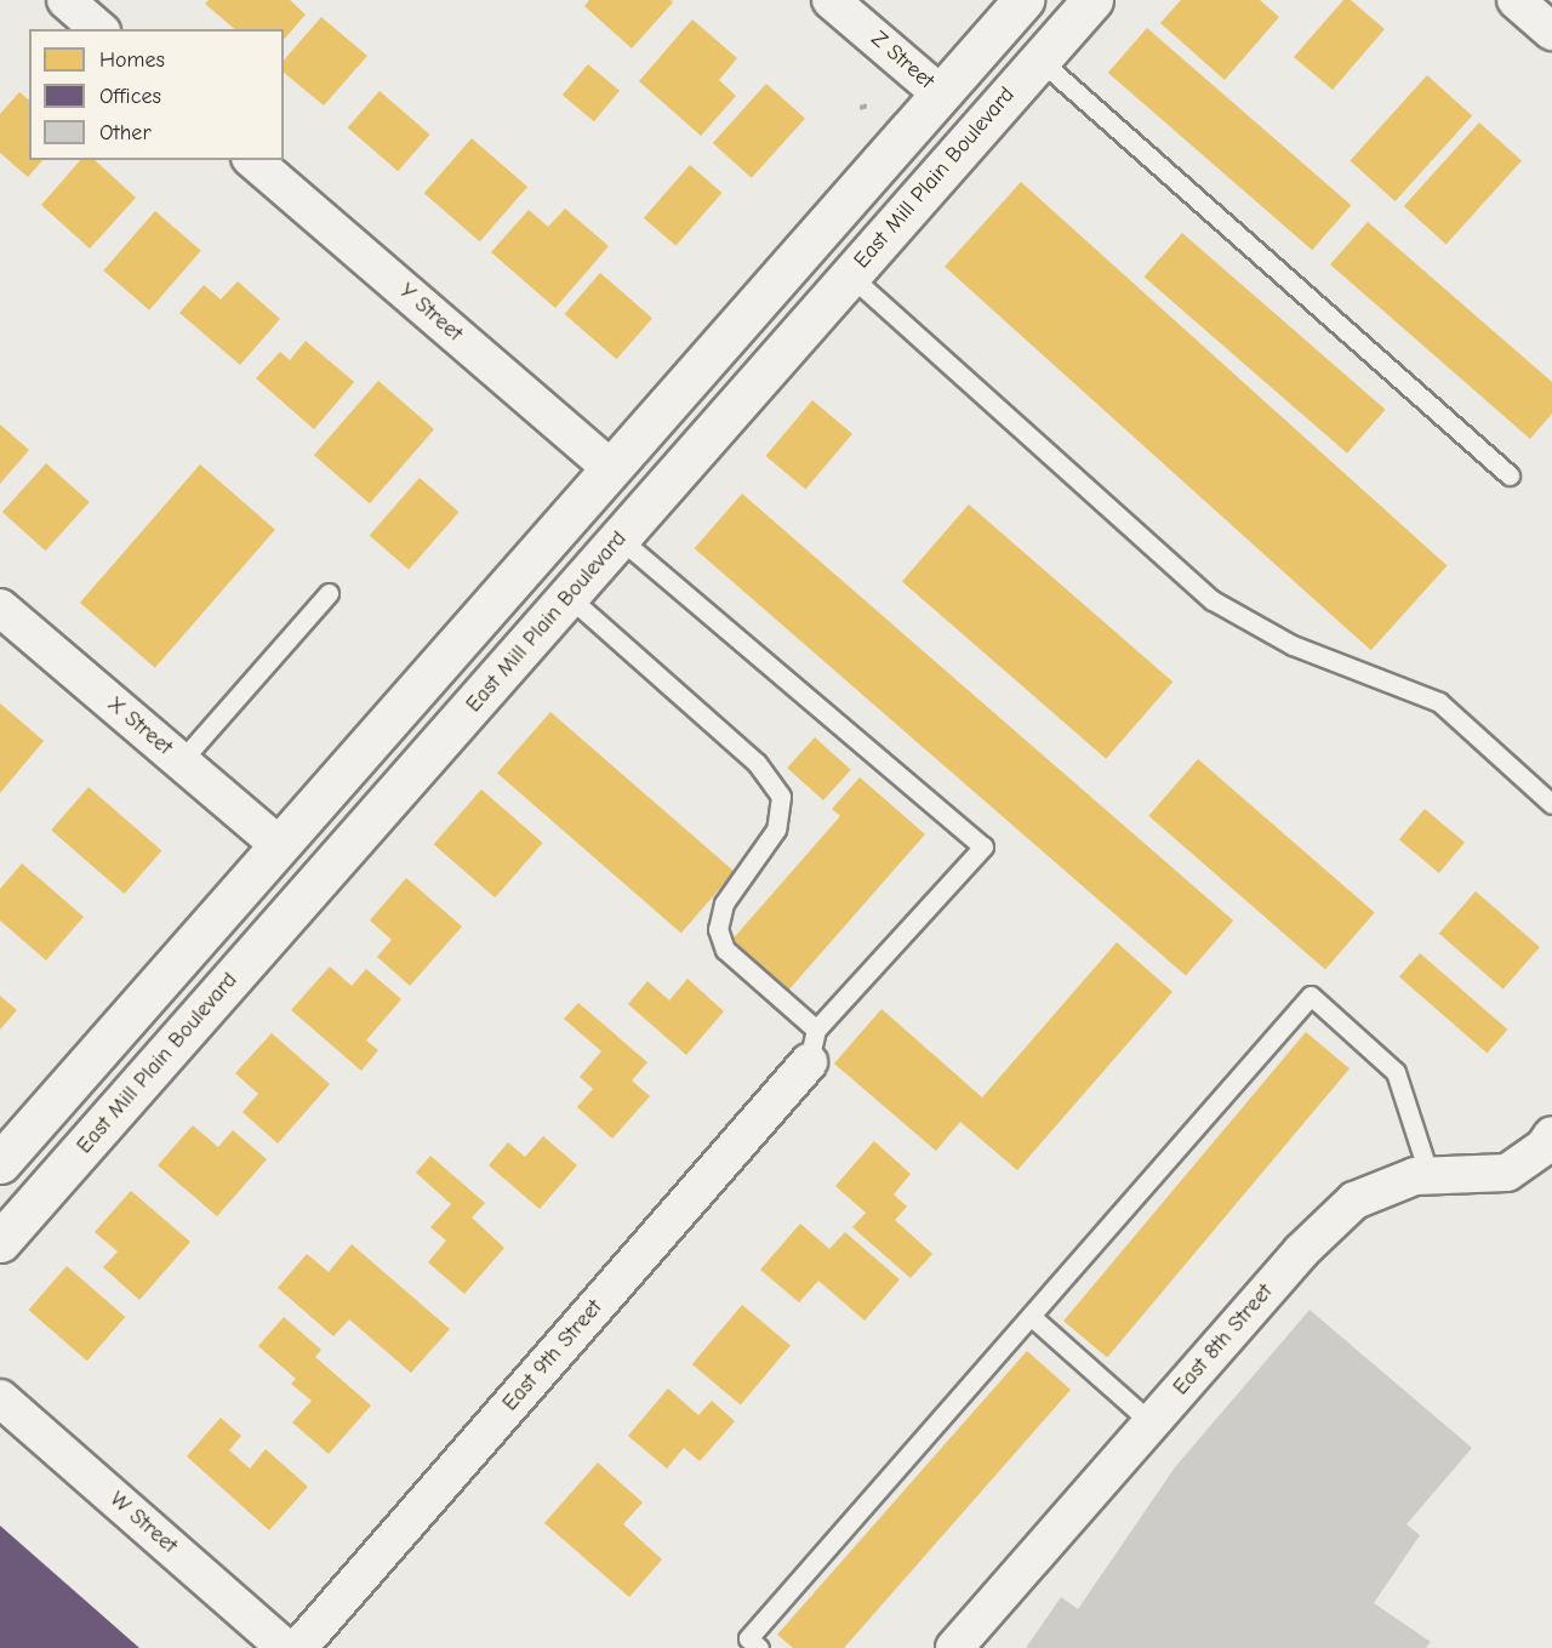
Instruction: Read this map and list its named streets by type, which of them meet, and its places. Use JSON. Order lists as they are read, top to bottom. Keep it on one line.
{"streets":{"main road":["East Mill Plain Boulevard"],"street":["Z Street","Y Street","X Street","East 8th Street","East 9th Street","W Street"]},"legend":["Homes","Offices","Other"]}
